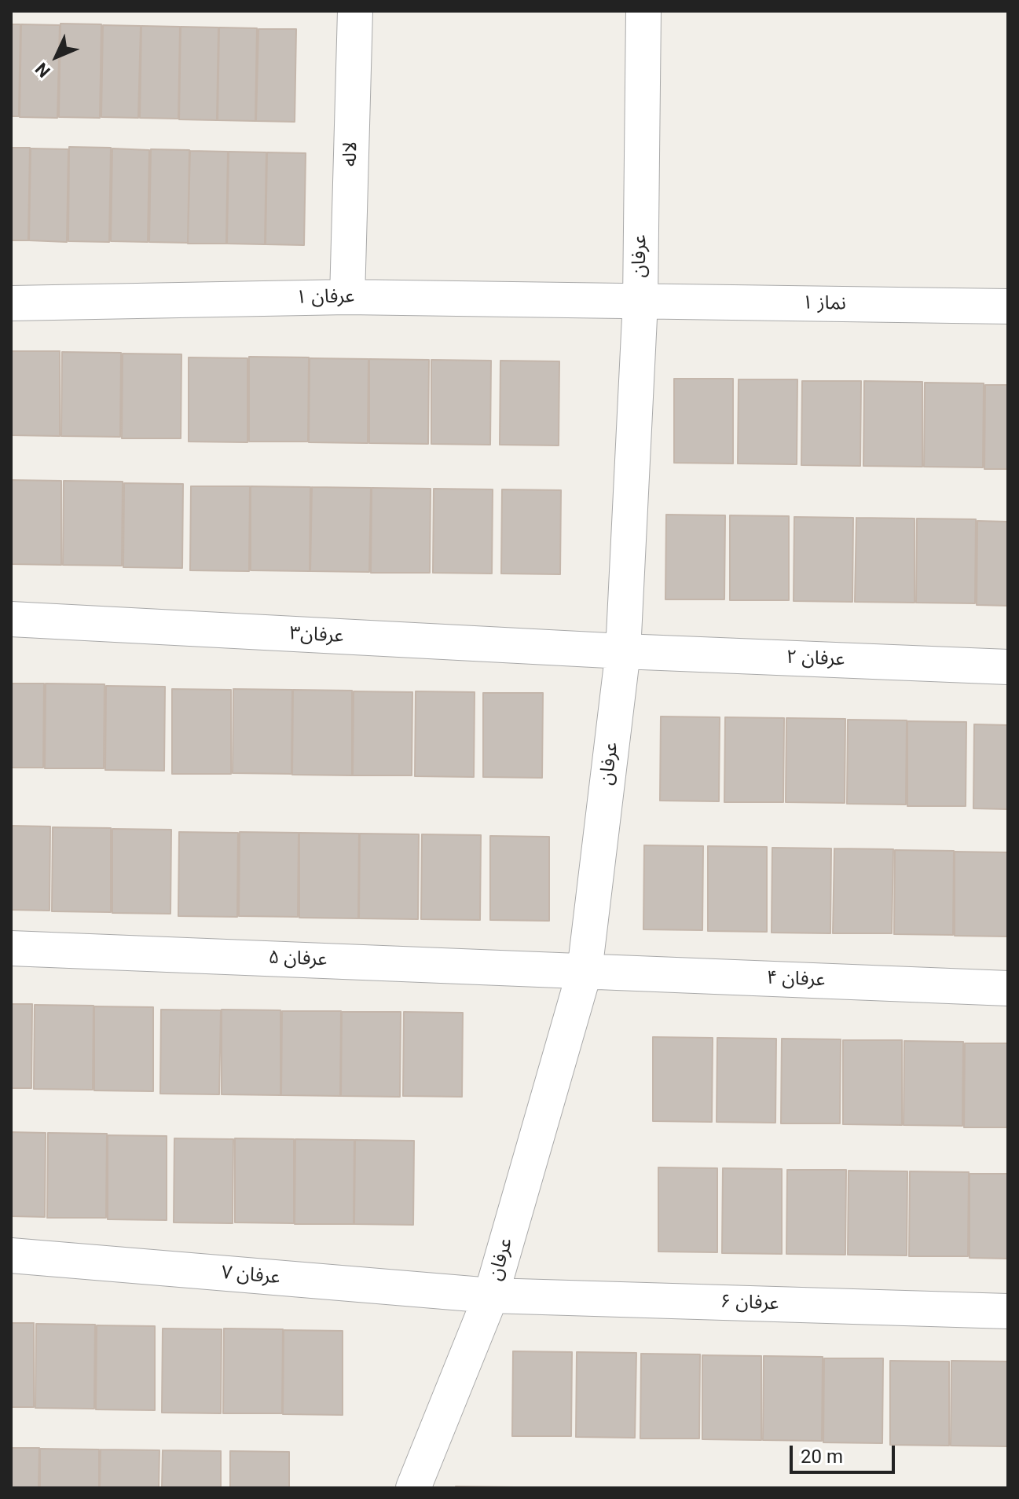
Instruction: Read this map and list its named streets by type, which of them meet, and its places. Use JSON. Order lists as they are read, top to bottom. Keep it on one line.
{"streets":{"street":["لاله","عرفان","عرفان ۱","نماز ۱","عرفان۳","عرفان ۲","عرفان ۵","عرفان ۴","عرفان ۷","عرفان ۶"]},"crossings":[["لاله","عرفان ۱"],["عرفان","عرفان ۱"],["عرفان","نماز ۱"],["عرفان","عرفان۳"],["عرفان","عرفان ۲"],["عرفان","عرفان ۵"],["عرفان","عرفان ۴"],["عرفان","عرفان ۷"],["عرفان","عرفان ۶"],["عرفان ۱","نماز ۱"],["عرفان۳","عرفان ۲"],["عرفان ۵","عرفان ۴"],["عرفان ۷","عرفان ۶"]],"scale_bar":"20 m","north":"bottom left"}
